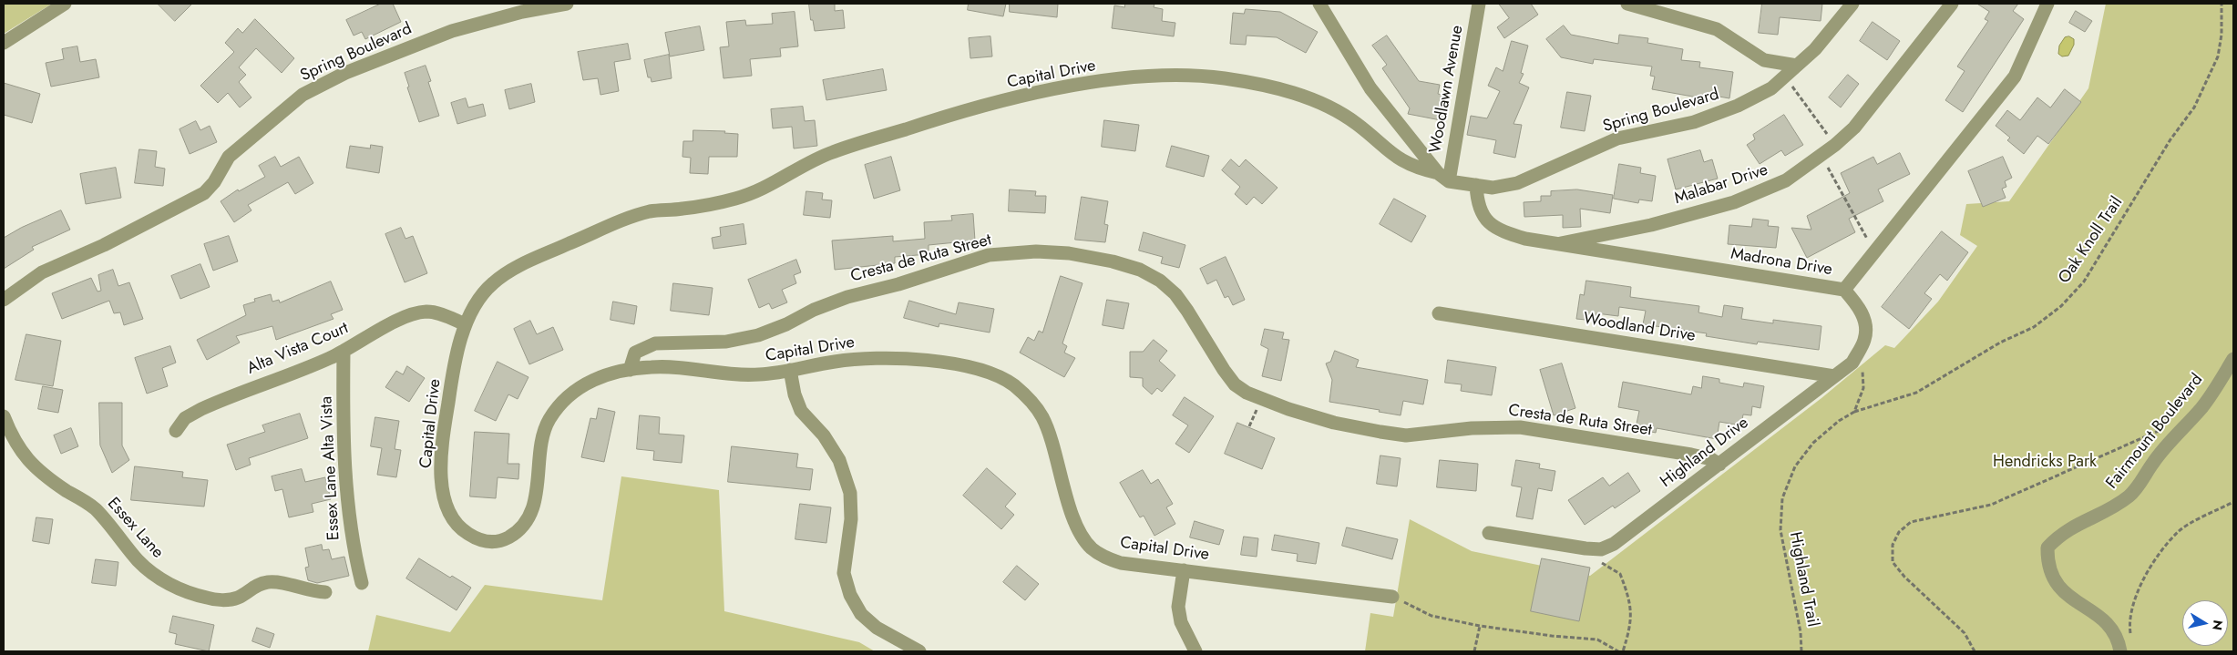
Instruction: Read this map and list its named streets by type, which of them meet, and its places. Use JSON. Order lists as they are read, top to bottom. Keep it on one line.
{"streets":{"street":["Spring Boulevard","Capital Drive","Woodlawn Avenue","Malabar Drive","Cresta de Ruta Street","Madrona Drive","Woodland Drive","Alta Vista Court","Fairmount Boulevard","Highland Drive","Essex Lane Alta Vista","Essex Lane"],"path":["Oak Knoll Trail","Highland Trail"]},"crossings":[["Spring Boulevard","Capital Drive"],["Spring Boulevard","Woodlawn Avenue"],["Spring Boulevard","Madrona Drive"],["Capital Drive","Woodlawn Avenue"],["Capital Drive","Cresta de Ruta Street"],["Capital Drive","Alta Vista Court"],["Malabar Drive","Madrona Drive"],["Oak Knoll Trail","Highland Trail"],["Cresta de Ruta Street","Highland Drive"],["Madrona Drive","Highland Drive"],["Woodland Drive","Highland Drive"],["Alta Vista Court","Essex Lane Alta Vista"]],"parks":["Hendricks Park"],"north":"right"}
